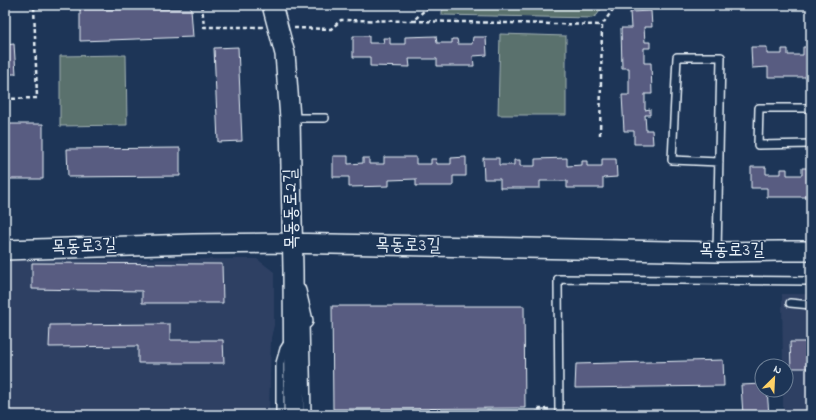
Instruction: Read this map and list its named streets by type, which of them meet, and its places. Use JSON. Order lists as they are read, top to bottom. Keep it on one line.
{"streets":{"street":["목동동로2길","목동로3길"]},"crossings":[["목동동로2길","목동로3길"]],"north":"top right"}
